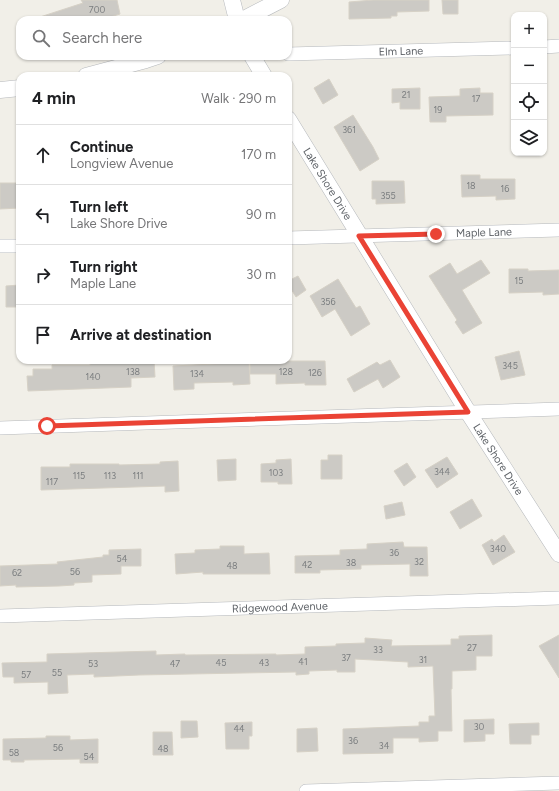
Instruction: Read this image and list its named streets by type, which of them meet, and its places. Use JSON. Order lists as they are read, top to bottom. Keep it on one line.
{"streets":{"street":["Elm Lane","Lake Shore Drive","Maple Lane","Ridgewood Avenue"]},"crossings":[["Lake Shore Drive","Maple Lane"]],"house_numbers":["700","21","17","19","361","18","16","355","15","356","345","138","128","126","134","140","344","103","115","113","111","117","340","36","54","32","38","42","48","56","62","27","33","37","31","41","45","43","53","47","55","57","30","44","36","34","56","48","58","54"],"page":{"map_buttons":["+","−"],"search":"Search here","heading":["4 min","Walk · 290 m"],"list":[["Continue","Longview Avenue","170 m"],["Turn left","Lake Shore Drive","90 m"],["Turn right","Maple Lane","30 m"],"Arrive at destination"]}}
